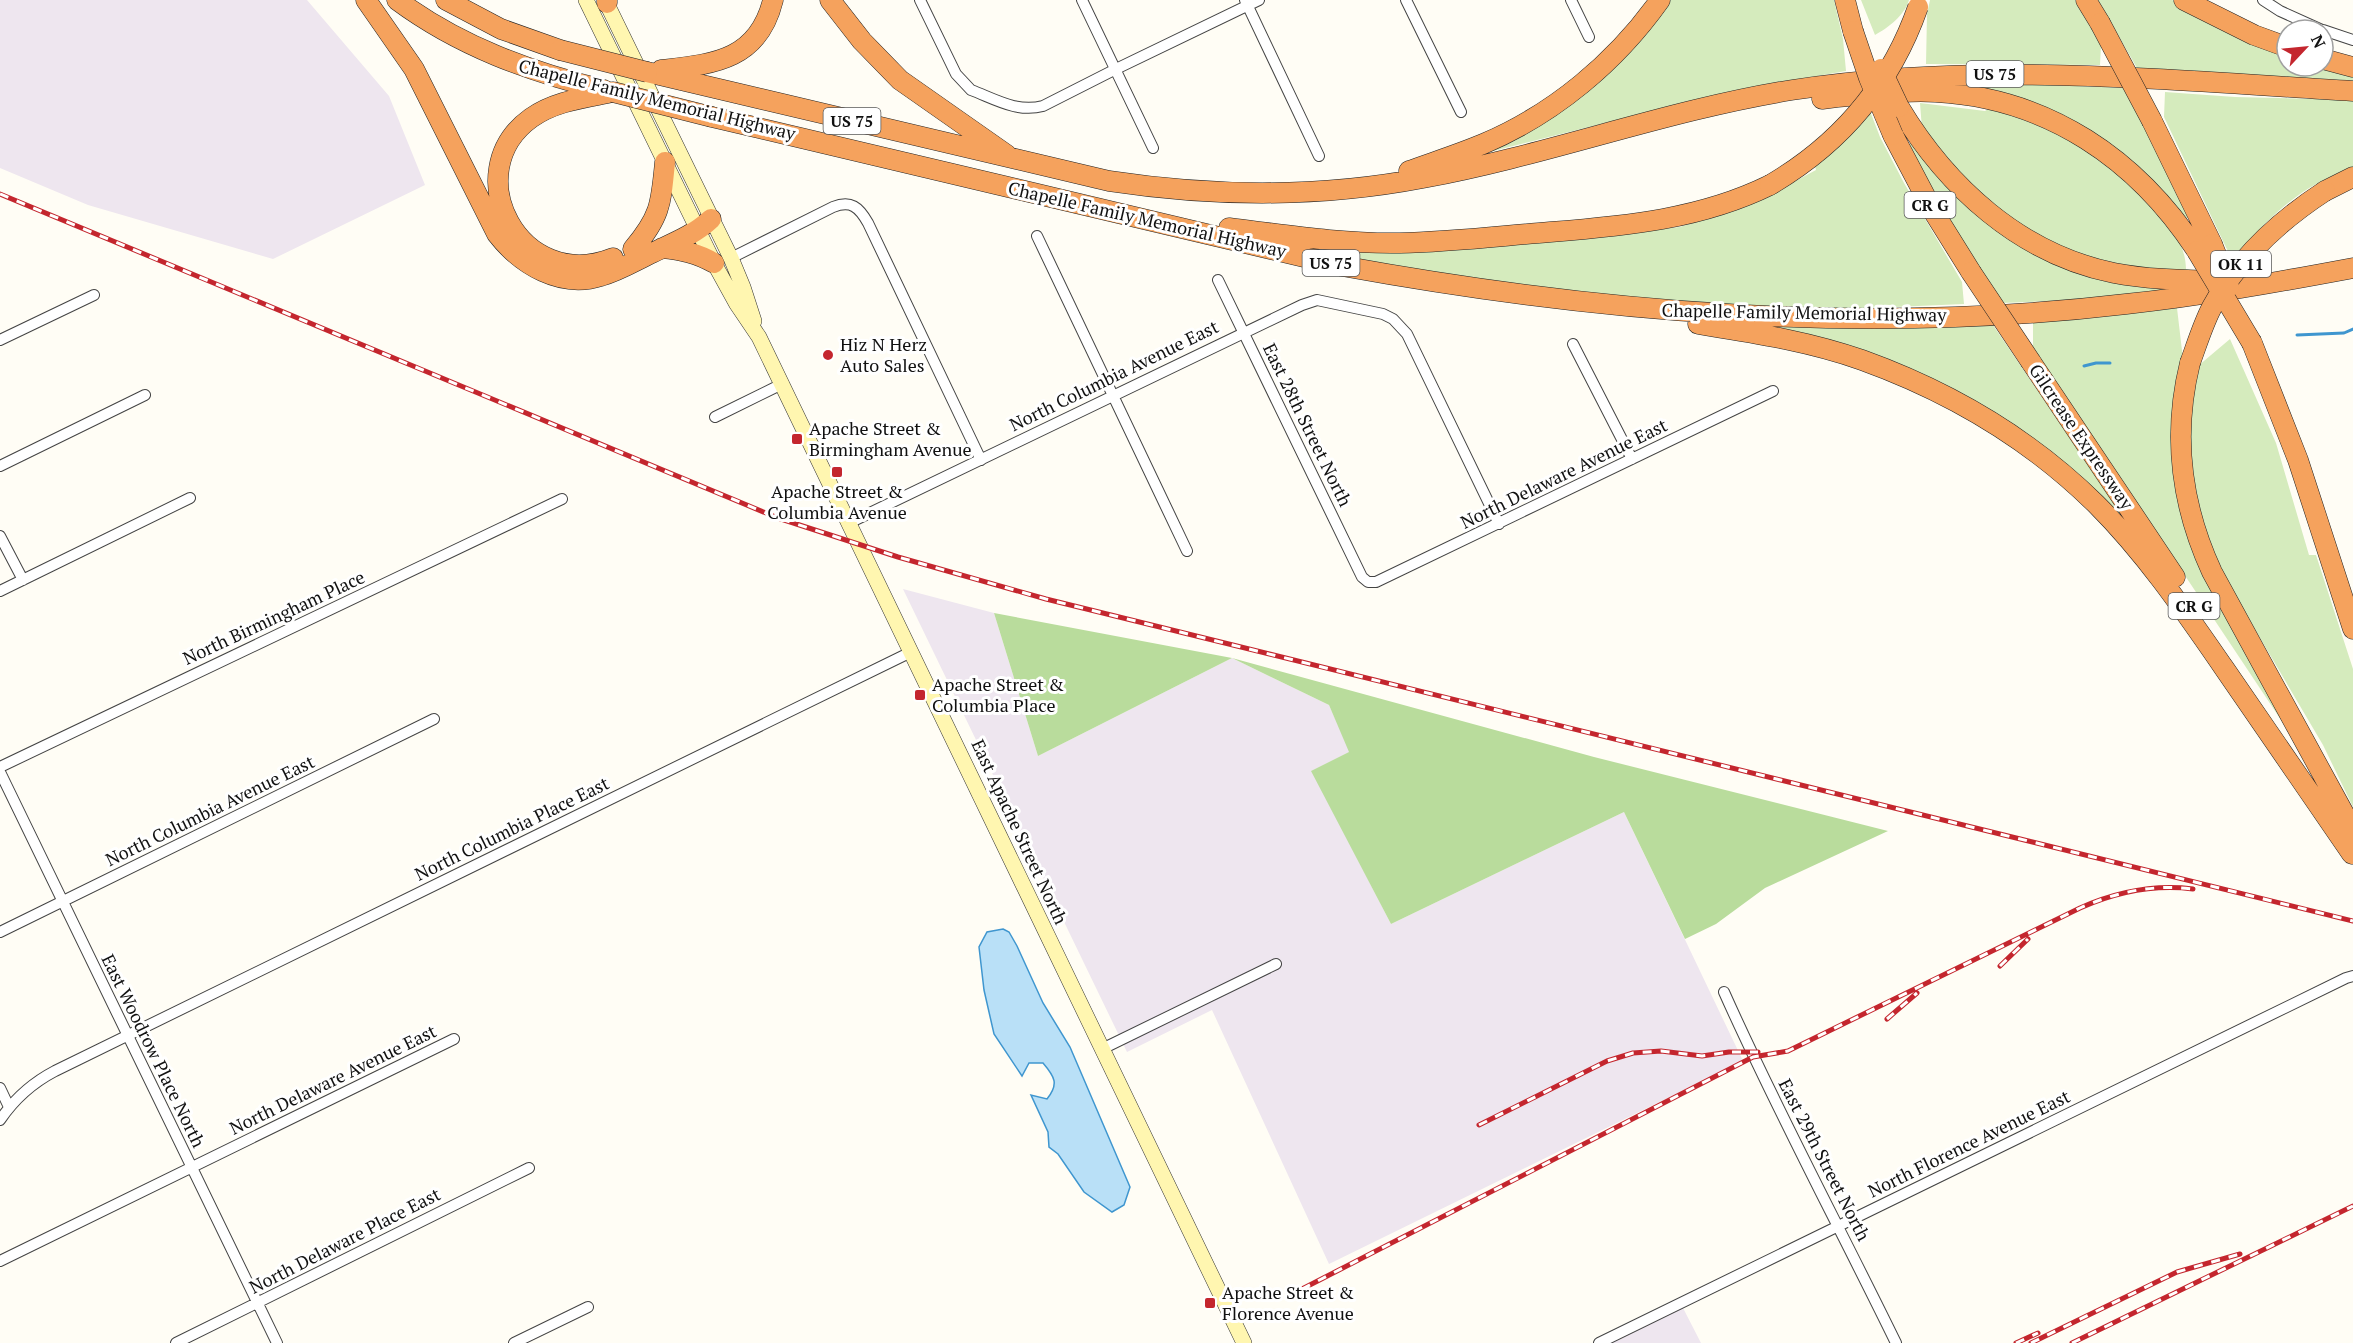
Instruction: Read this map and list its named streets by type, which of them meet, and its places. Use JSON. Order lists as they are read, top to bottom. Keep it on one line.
{"streets":{"highway":["US 75","Chapelle Family Memorial Highway","CR G","OK 11","Gilcrease Expressway"],"main road":["East Apache Street North"],"street":["North Columbia Avenue East","East 28th Street North","North Delaware Avenue East","North Birmingham Place","North Columbia Place East","East Woodrow Place North","North Florence Avenue East","East 29th Street North","North Delaware Place East"]},"crossings":[["North Columbia Avenue East","East 28th Street North"],["North Columbia Avenue East","North Delaware Avenue East"],["North Columbia Avenue East","East Apache Street North"],["North Columbia Avenue East","East Woodrow Place North"],["East 28th Street North","North Delaware Avenue East"],["North Delaware Avenue East","East Woodrow Place North"],["North Columbia Place East","East Apache Street North"],["North Columbia Place East","East Woodrow Place North"],["East Woodrow Place North","North Delaware Place East"],["North Florence Avenue East","East 29th Street North"]],"places":{"other":["Hiz N Herz Auto Sales"],"transit":["Apache Street & Birmingham Avenue","Apache Street & Columbia Avenue","Apache Street & Columbia Place","Apache Street & Florence Avenue"]},"north":"top right"}
